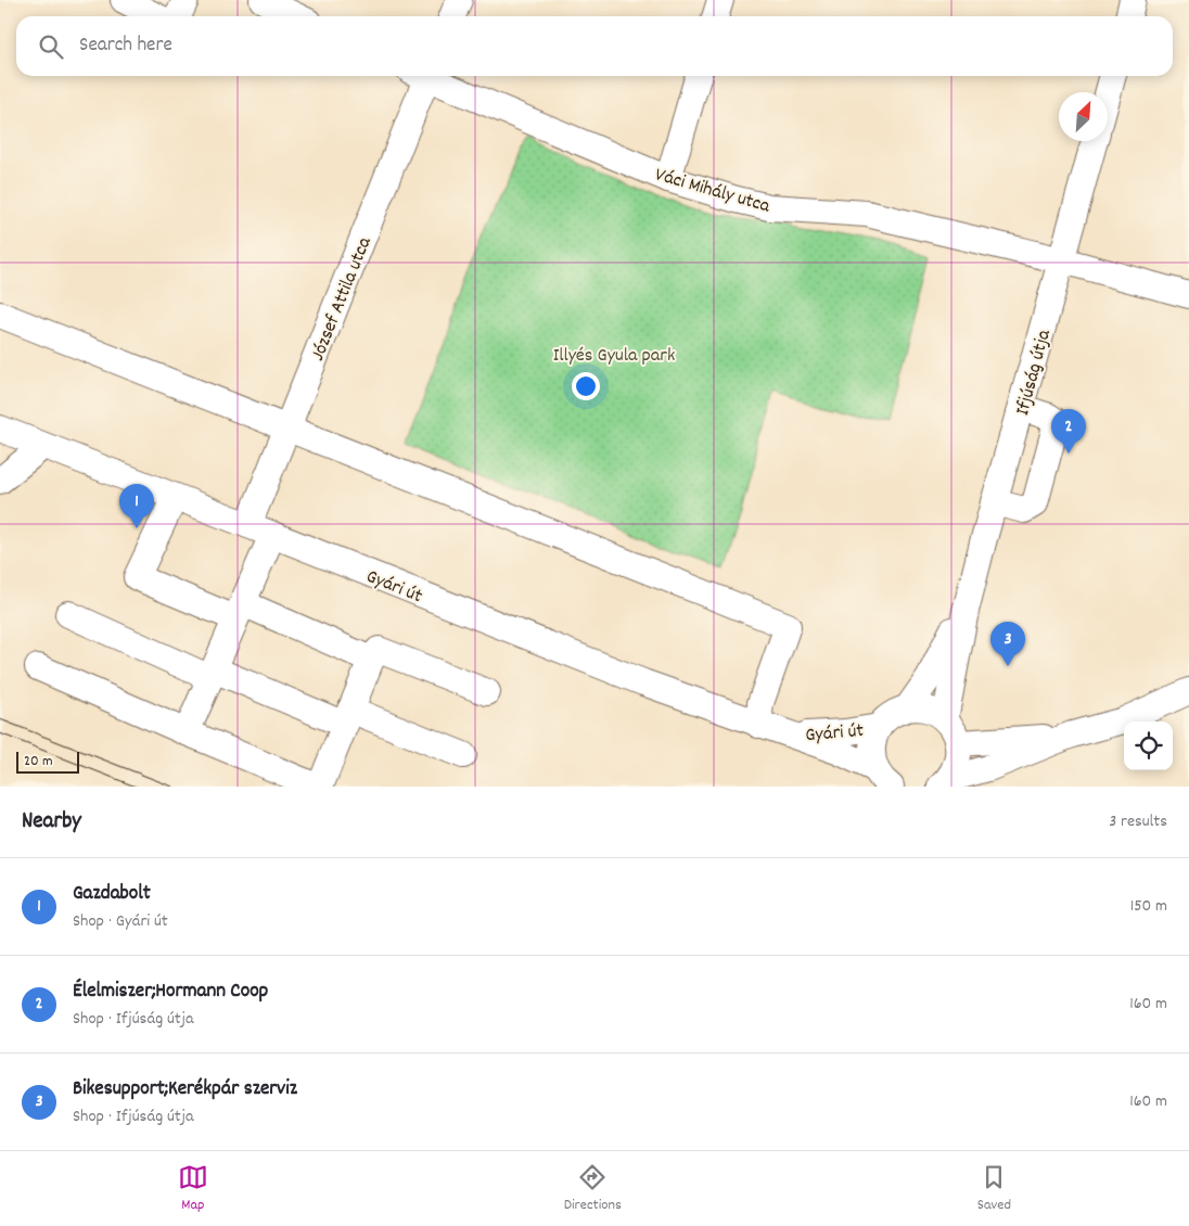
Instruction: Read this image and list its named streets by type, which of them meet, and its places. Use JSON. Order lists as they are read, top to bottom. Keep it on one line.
{"streets":{"street":["Váci Mihály utca","József Attila utca","Ifjúság útja","Gyári út"]},"crossings":[["Váci Mihály utca","Ifjúság útja"],["József Attila utca","Gyári út"]],"parks":["Illyés Gyula park"],"scale_bar":"20 m","north":"top right","page":{"search":"Search here","pins":["2","1","3"],"scale":"20 m","heading":["Nearby","3 results"],"list":[{"mark":"1","name":"Gazdabolt","note":"Shop · Gyári út","value":"150 m"},{"mark":"2","name":"Élelmiszer;Hormann Coop","note":"Shop · Ifjúság útja","value":"160 m"},{"mark":"3","name":"Bikesupport;Kerékpár szerviz","note":"Shop · Ifjúság útja","value":"160 m"}],"nav":["Map","Directions","Saved"]}}
